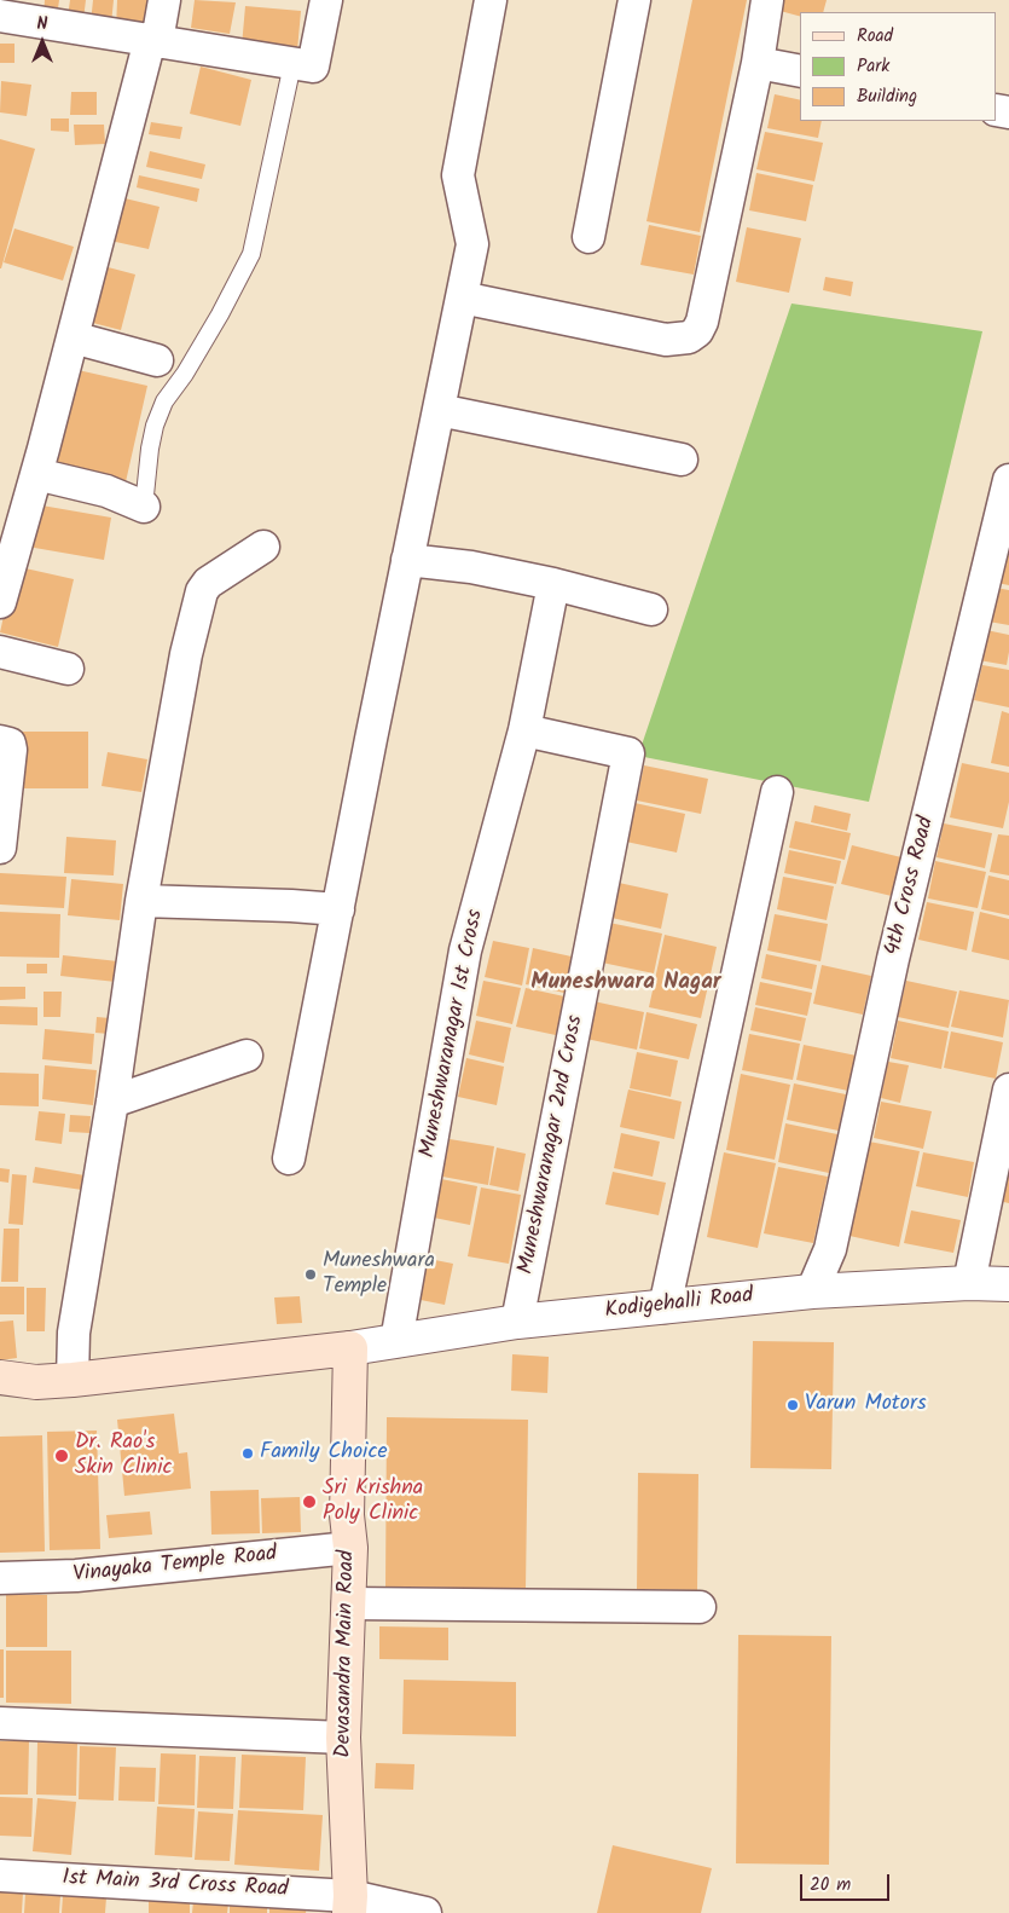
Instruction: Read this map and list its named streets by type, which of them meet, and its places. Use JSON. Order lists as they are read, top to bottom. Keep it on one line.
{"streets":{"main road":["Devasandra Main Road"],"street":["4th Cross Road","Muneshwaranagar 1st Cross","Muneshwaranagar 2nd Cross","Kodigehalli Road","Vinayaka Temple Road","1st Main 3rd Cross Road"]},"crossings":[["4th Cross Road","Kodigehalli Road"],["Muneshwaranagar 1st Cross","Muneshwaranagar 2nd Cross"],["Muneshwaranagar 1st Cross","Kodigehalli Road"],["Muneshwaranagar 2nd Cross","Kodigehalli Road"],["Kodigehalli Road","Devasandra Main Road"],["Vinayaka Temple Road","Devasandra Main Road"],["Devasandra Main Road","1st Main 3rd Cross Road"]],"districts":["Muneshwara Nagar"],"places":["Muneshwara Temple","Varun Motors","Family Choice","Dr. Rao's Skin Clinic","Sri Krishna Poly Clinic"],"legend":["Road","Park","Building"],"scale_bar":"20 m","north":"top"}
